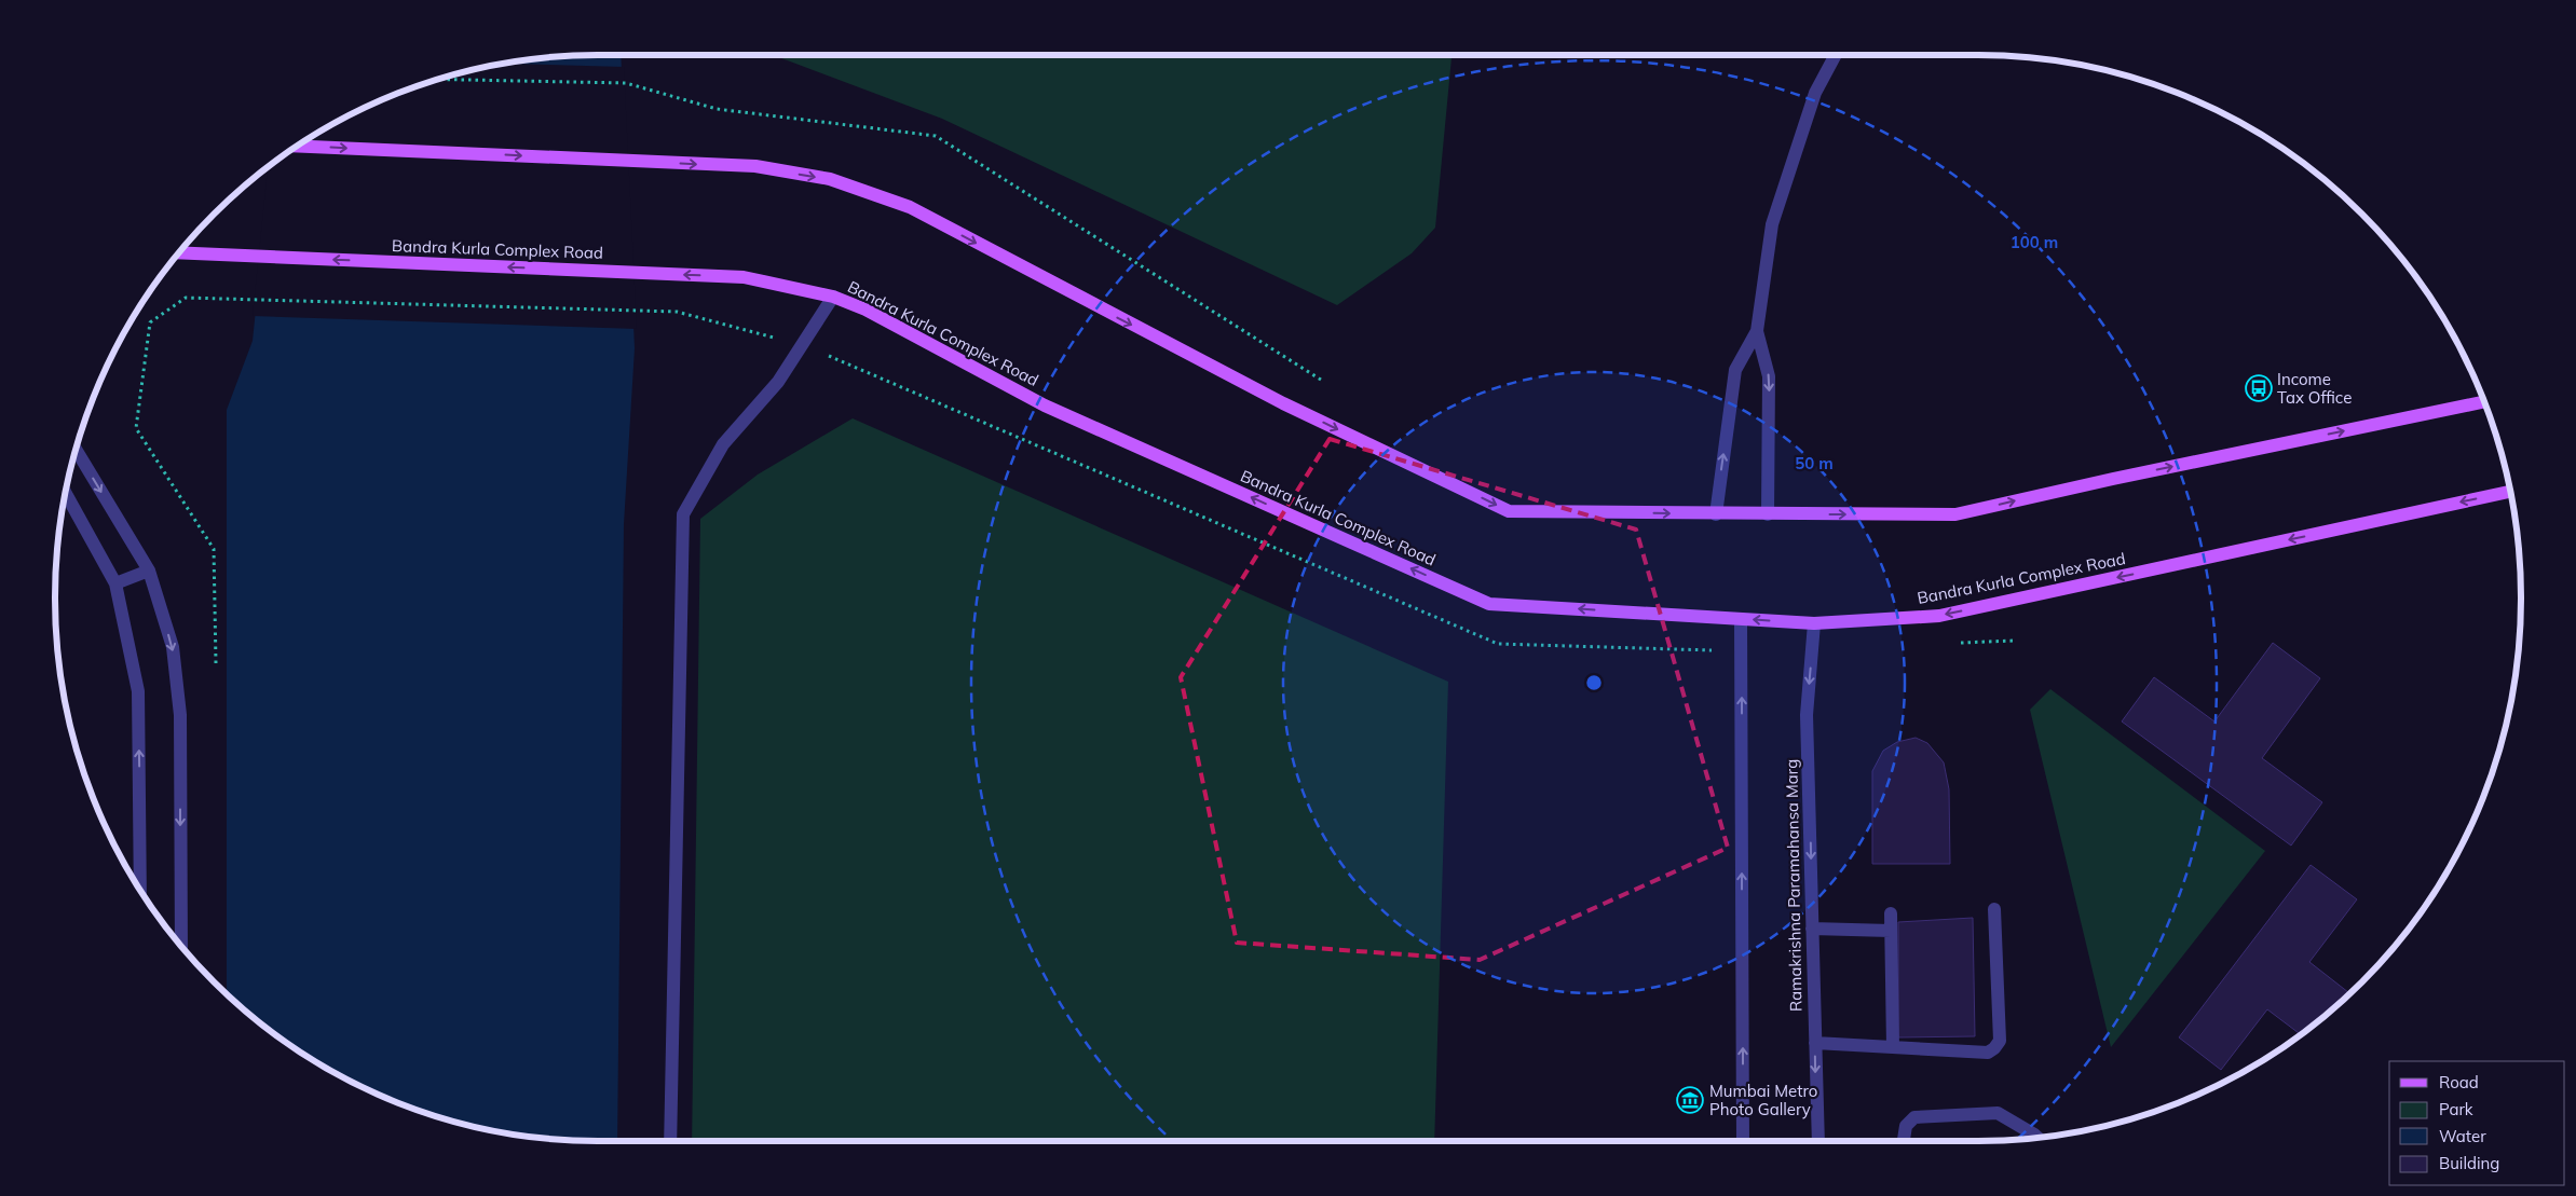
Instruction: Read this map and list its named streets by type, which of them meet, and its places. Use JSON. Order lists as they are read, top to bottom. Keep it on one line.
{"streets":{"main road":["Bandra Kurla Complex Road"],"street":["Ramakrishna Paramahansa Marg"]},"crossings":[["Bandra Kurla Complex Road","Ramakrishna Paramahansa Marg"]],"places":{"bus stop":["Income Tax Office"],"museum":["Mumbai Metro Photo Gallery"]},"legend":["Road","Park","Water","Building"],"rings":["100 m","50 m"]}
